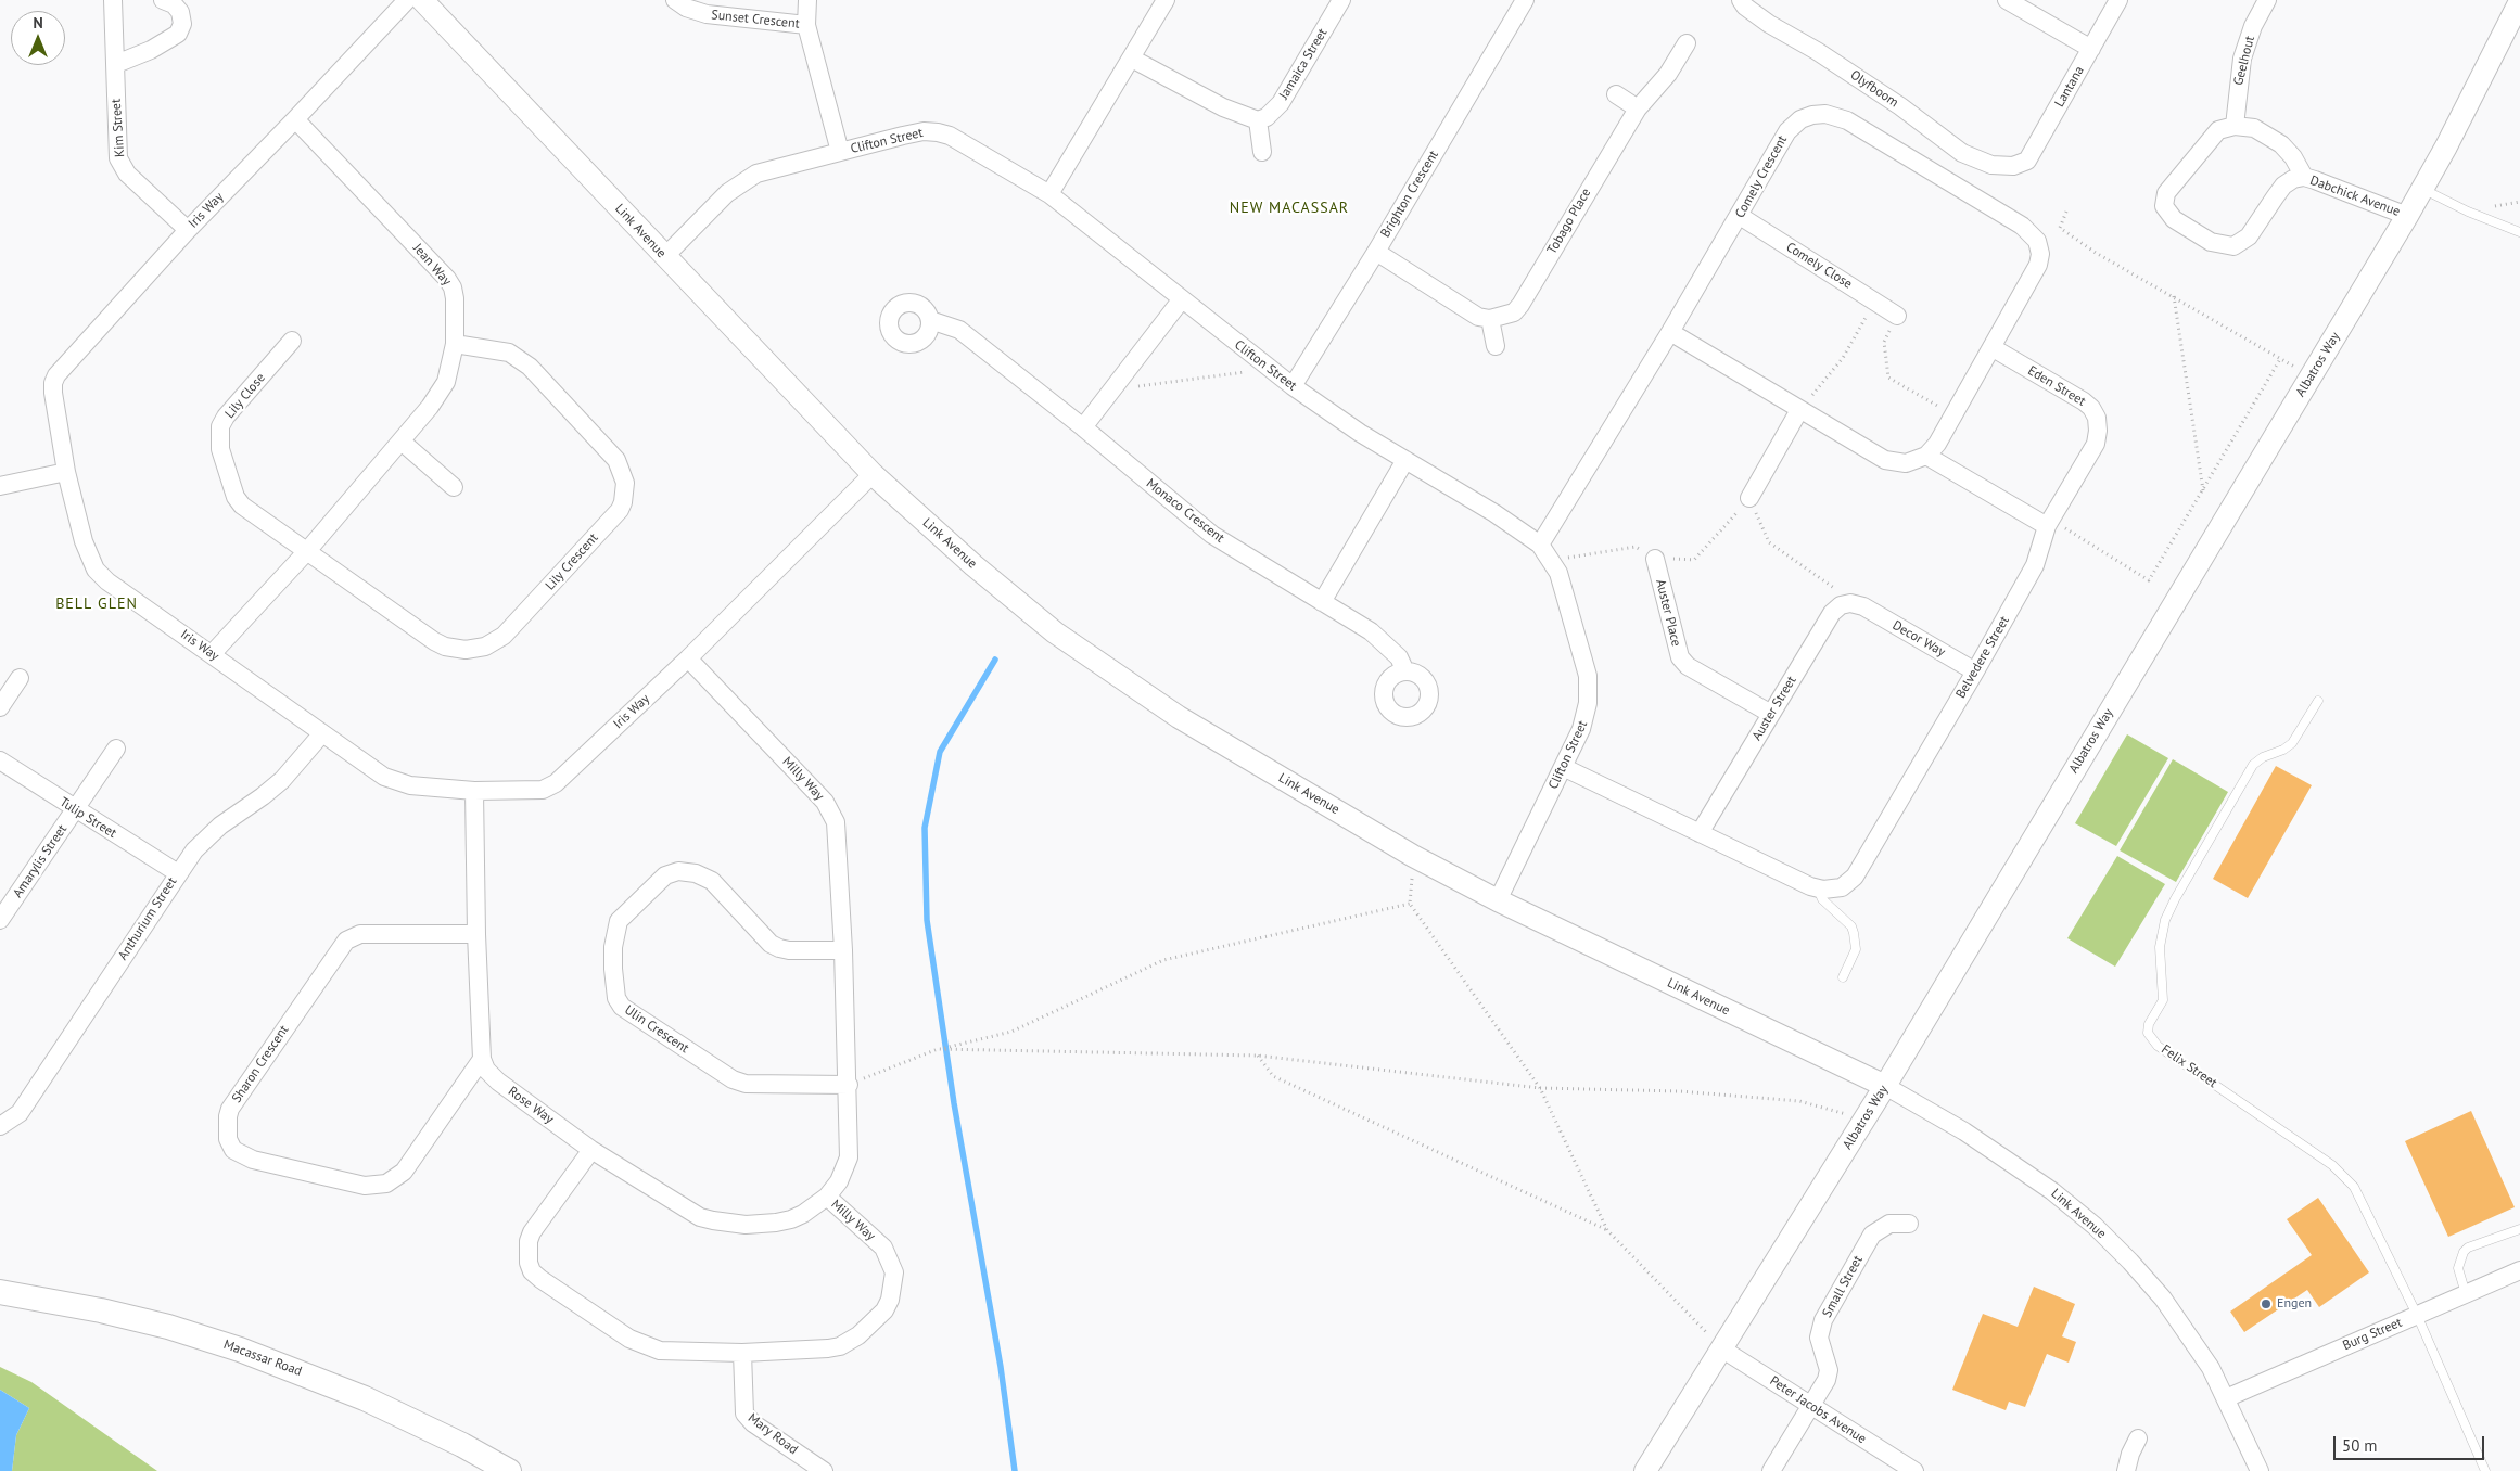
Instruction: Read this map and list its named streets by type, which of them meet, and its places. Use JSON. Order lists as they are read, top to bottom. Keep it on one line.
{"streets":{"main road":["Macassar Road"],"street":["Sunset Crescent","Geelhout","Jamaica Street","Lantana","Olyfboom","Kim Street","Clifton Street","Comely Crescent","Brighton Crescent","Dabchick Avenue","Iris Way","Tobago Place","Link Avenue","Jean Way","Comely Close","Albatros Way","Eden Street","Lily Close","Monaco Crescent","Lily Crescent","Auster Place","Decor Way","Belvedere Street","Auster Street","Milly Way","Tulip Street","Amarylis Street","Anthurium Street","Ulin Crescent","Sharon Crescent","Rose Way","Small Street","Burg Street","Peter Jacobs Avenue","Mary Road"],"lane":["Felix Street"]},"crossings":[["Sunset Crescent","Clifton Street"],["Geelhout","Dabchick Avenue"],["Lantana","Olyfboom"],["Kim Street","Iris Way"],["Clifton Street","Comely Crescent"],["Clifton Street","Brighton Crescent"],["Clifton Street","Link Avenue"],["Comely Crescent","Comely Close"],["Comely Crescent","Eden Street"],["Dabchick Avenue","Albatros Way"],["Iris Way","Link Avenue"],["Iris Way","Jean Way"],["Iris Way","Milly Way"],["Iris Way","Anthurium Street"],["Link Avenue","Albatros Way"],["Link Avenue","Burg Street"],["Jean Way","Lily Close"],["Jean Way","Lily Crescent"],["Albatros Way","Peter Jacobs Avenue"],["Eden Street","Belvedere Street"],["Lily Close","Lily Crescent"],["Auster Place","Auster Street"],["Decor Way","Belvedere Street"],["Decor Way","Auster Street"],["Milly Way","Ulin Crescent"],["Milly Way","Rose Way"],["Milly Way","Mary Road"],["Tulip Street","Amarylis Street"],["Tulip Street","Anthurium Street"],["Sharon Crescent","Rose Way"],["Felix Street","Burg Street"],["Small Street","Peter Jacobs Avenue"]],"districts":["NEW MACASSAR","BELL GLEN"],"places":["Engen"],"scale_bar":"50 m","north":"top"}
